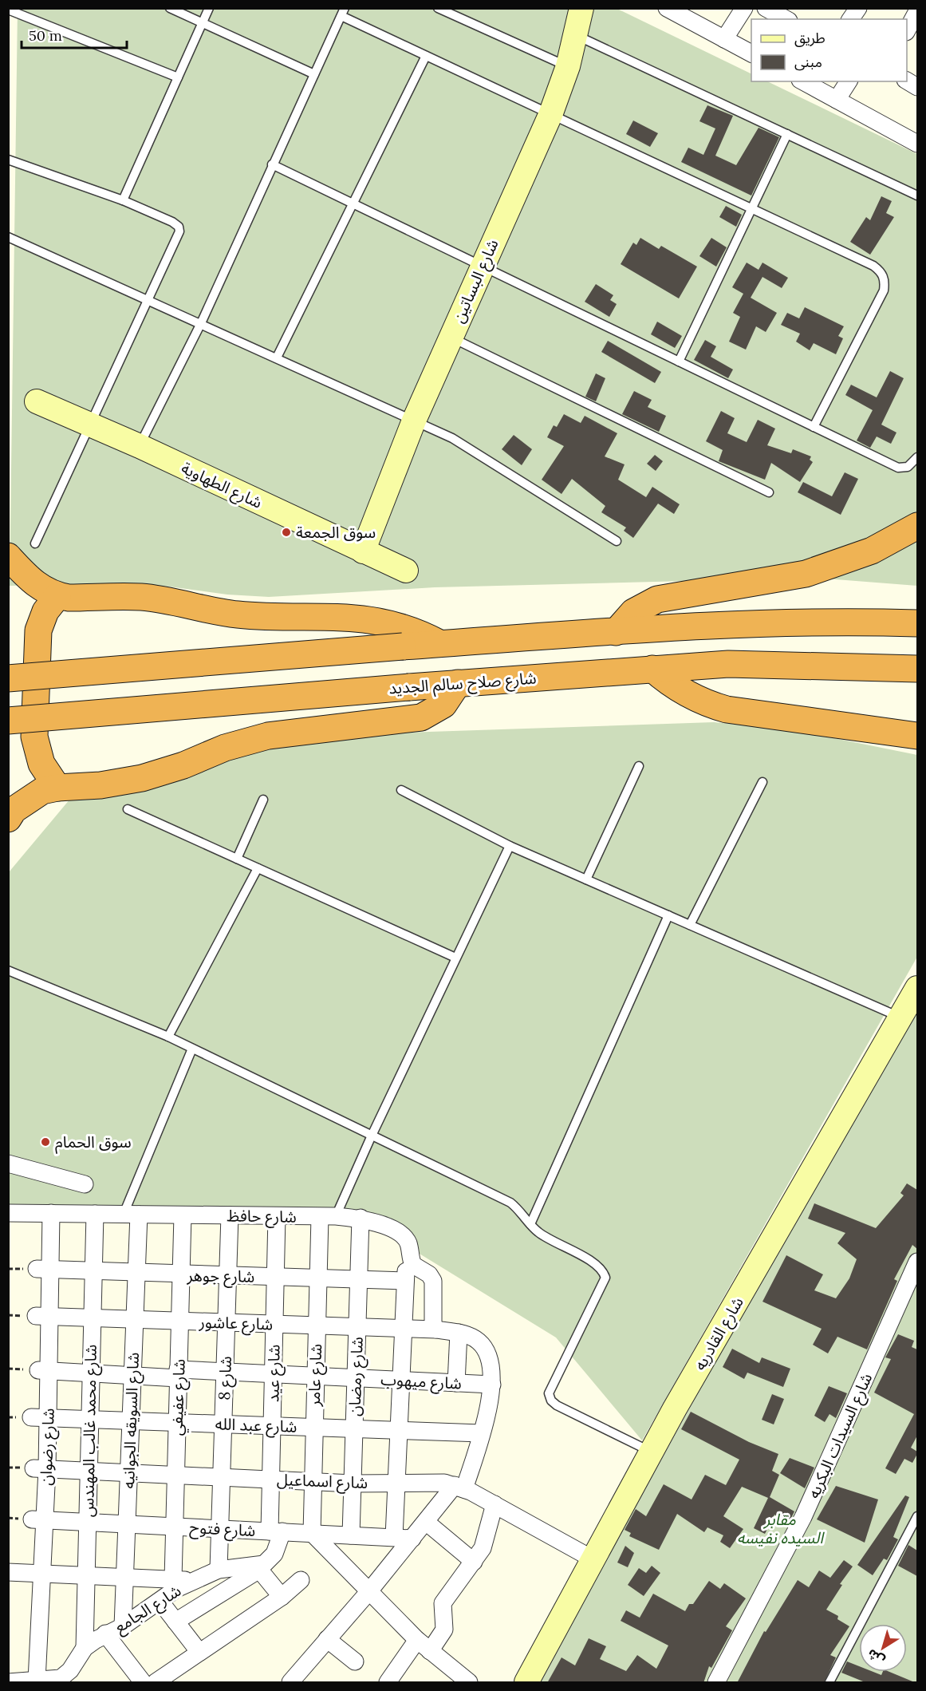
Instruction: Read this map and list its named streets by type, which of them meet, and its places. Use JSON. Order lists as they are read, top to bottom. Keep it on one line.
{"streets":{"highway":["شارع صلاح سالم الجديد"],"street":["شارع البساتين","شارع الطهاوية","شارع حافظ","شارع جوهر","شارع عاشور","شارع القادريه","شارع عيد","شارع عامر","شارع رمضان","شارع 8","شارع ميهوب","شارع عفيفي","شارع السويقه الجوانيه","شارع عبد الله","شارع محمد غالب المهندس","شارع السيدات البكريه","شارع رضوان","شارع اسماعيل","شارع فتوح","شارع الجامع"]},"crossings":[["شارع البساتين","شارع الطهاوية"],["شارع حافظ","شارع عيد"],["شارع حافظ","شارع عامر"],["شارع حافظ","شارع رمضان"],["شارع حافظ","شارع 8"],["شارع حافظ","شارع عفيفي"],["شارع حافظ","شارع السويقه الجوانيه"],["شارع حافظ","شارع محمد غالب المهندس"],["شارع حافظ","شارع رضوان"],["شارع جوهر","شارع عيد"],["شارع جوهر","شارع عامر"],["شارع جوهر","شارع رمضان"],["شارع جوهر","شارع 8"],["شارع جوهر","شارع عفيفي"],["شارع جوهر","شارع السويقه الجوانيه"],["شارع جوهر","شارع محمد غالب المهندس"],["شارع جوهر","شارع رضوان"],["شارع عاشور","شارع عيد"],["شارع عاشور","شارع عامر"],["شارع عاشور","شارع رمضان"],["شارع عاشور","شارع 8"],["شارع عاشور","شارع ميهوب"],["شارع عاشور","شارع عفيفي"],["شارع عاشور","شارع السويقه الجوانيه"],["شارع عاشور","شارع محمد غالب المهندس"],["شارع عاشور","شارع رضوان"],["شارع القادريه","شارع اسماعيل"],["شارع عيد","شارع ميهوب"],["شارع عيد","شارع عبد الله"],["شارع عيد","شارع اسماعيل"],["شارع عيد","شارع فتوح"],["شارع عامر","شارع ميهوب"],["شارع عامر","شارع عبد الله"],["شارع عامر","شارع اسماعيل"],["شارع عامر","شارع فتوح"],["شارع رمضان","شارع ميهوب"],["شارع رمضان","شارع عبد الله"],["شارع رمضان","شارع اسماعيل"],["شارع رمضان","شارع فتوح"],["شارع 8","شارع ميهوب"],["شارع 8","شارع عبد الله"],["شارع 8","شارع اسماعيل"],["شارع 8","شارع فتوح"],["شارع 8","شارع الجامع"],["شارع ميهوب","شارع عفيفي"],["شارع ميهوب","شارع السويقه الجوانيه"],["شارع ميهوب","شارع محمد غالب المهندس"],["شارع ميهوب","شارع رضوان"],["شارع عفيفي","شارع عبد الله"],["شارع عفيفي","شارع اسماعيل"],["شارع عفيفي","شارع فتوح"],["شارع السويقه الجوانيه","شارع عبد الله"],["شارع السويقه الجوانيه","شارع اسماعيل"],["شارع السويقه الجوانيه","شارع فتوح"],["شارع السويقه الجوانيه","شارع الجامع"],["شارع عبد الله","شارع محمد غالب المهندس"],["شارع عبد الله","شارع رضوان"],["شارع محمد غالب المهندس","شارع اسماعيل"],["شارع محمد غالب المهندس","شارع فتوح"],["شارع محمد غالب المهندس","شارع الجامع"],["شارع رضوان","شارع اسماعيل"],["شارع رضوان","شارع فتوح"],["شارع رضوان","شارع الجامع"]],"parks":["مقابر السيده نفيسه"],"places":["سوق الجمعة","سوق الحمام"],"legend":["طريق","مبنى"],"scale_bar":"50 m","north":"bottom left"}
